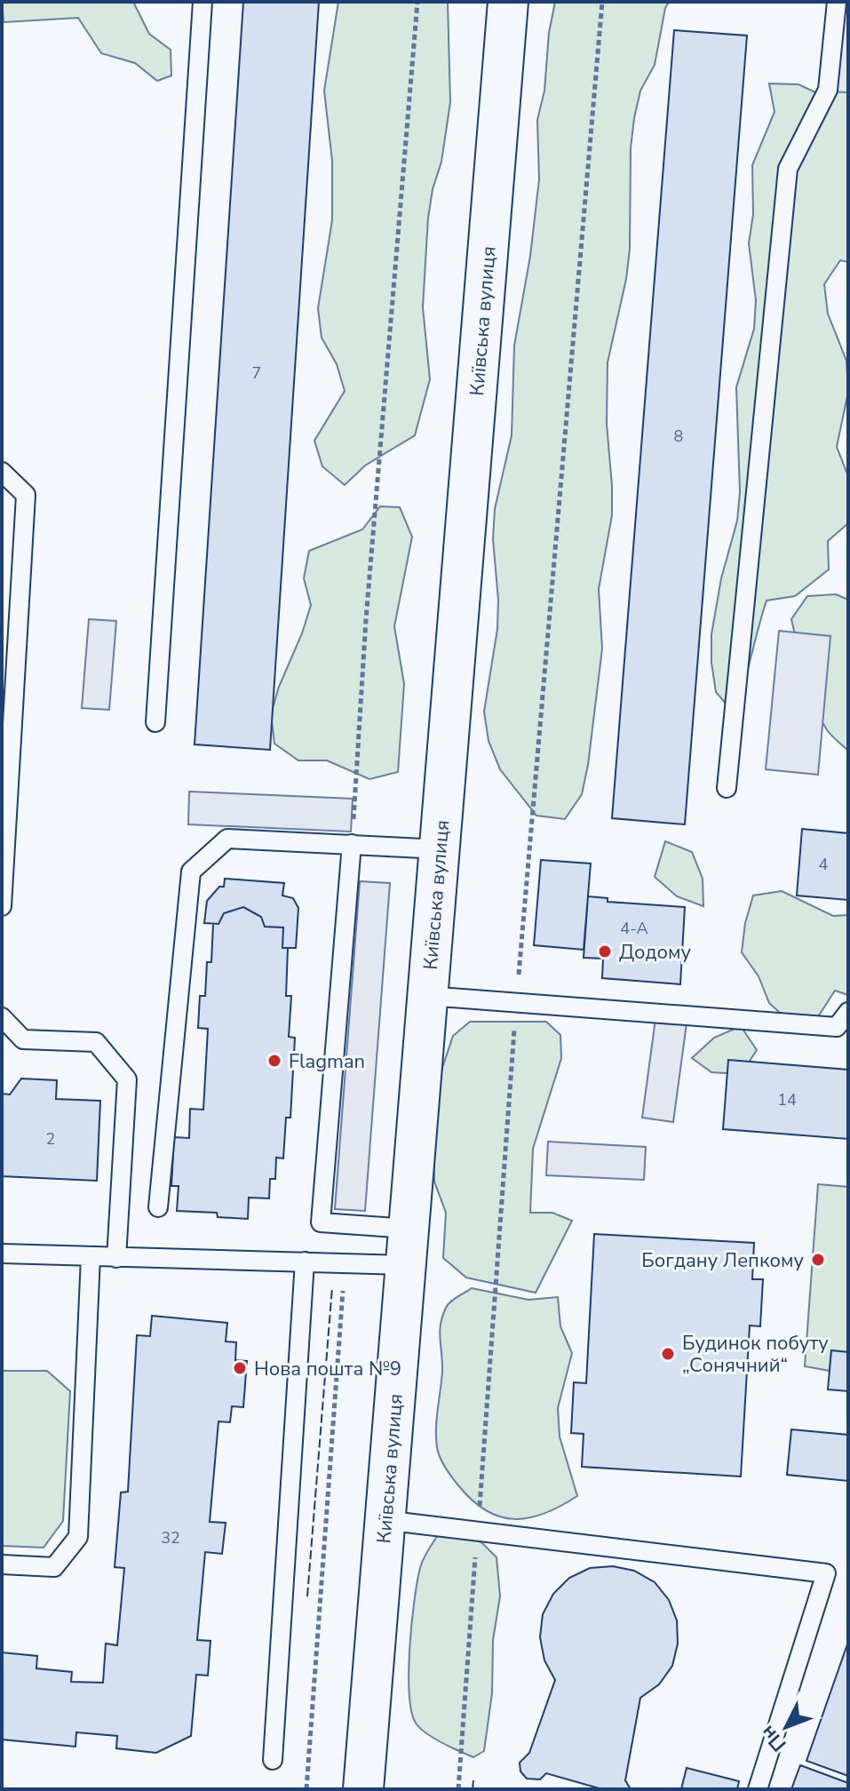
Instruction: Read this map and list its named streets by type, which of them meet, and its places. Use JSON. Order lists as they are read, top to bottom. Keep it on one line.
{"streets":{"main road":["Київська вулиця"]},"places":["Додому","Flagman","Богдану Лепкому","Будинок побуту „Сонячний“","Нова пошта №9"],"house_numbers":["7","8","4","4-А","14","2","32"],"north":"bottom left"}
